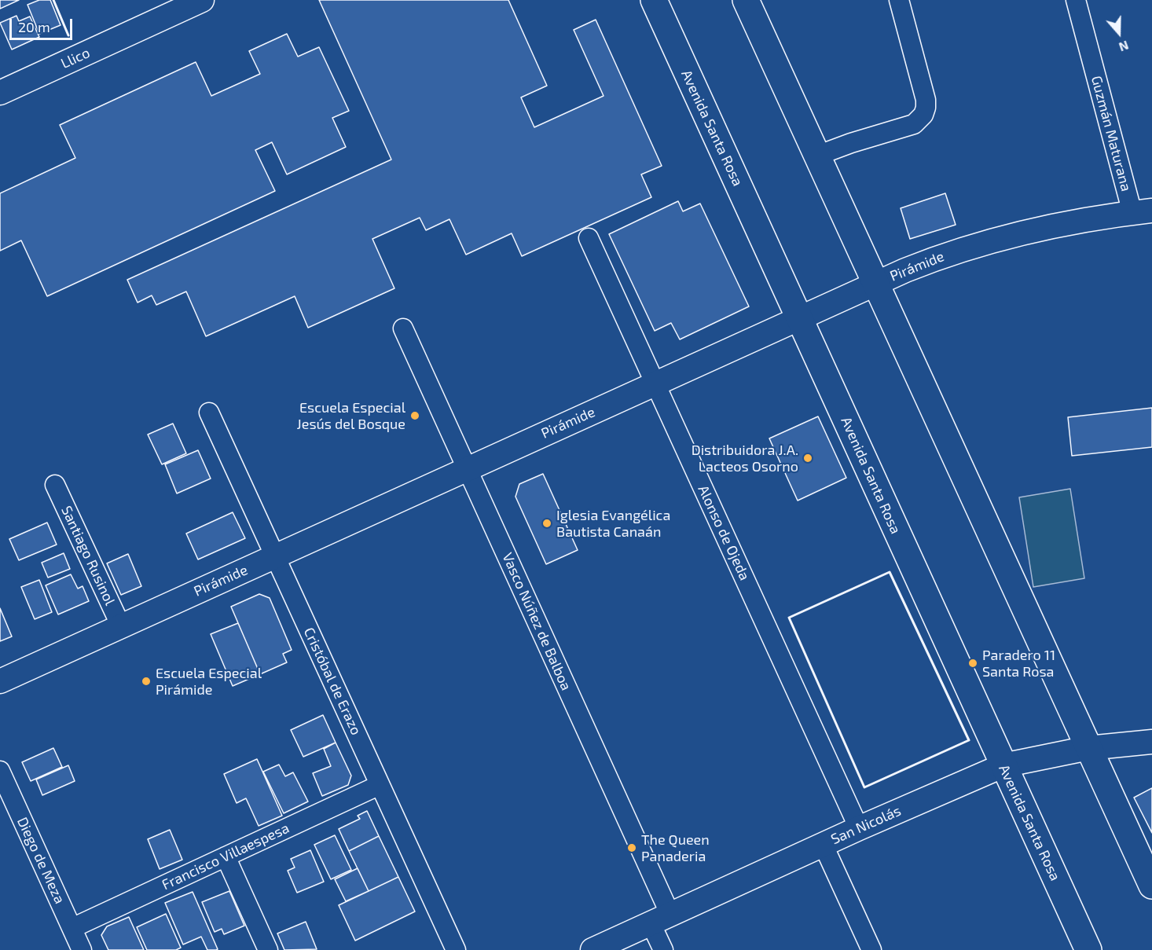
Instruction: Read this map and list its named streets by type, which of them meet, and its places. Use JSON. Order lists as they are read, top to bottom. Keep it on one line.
{"streets":{"main road":["Avenida Santa Rosa"],"street":["Llico","Guzmán Maturana","Pirámide","Alonso de Ojeda","Santiago Rusinol","Vasco Núñez de Balboa","Cristóbal de Erazo","San Nicolás","Francisco Villaespesa","Diego de Meza"]},"crossings":[["Avenida Santa Rosa","Pirámide"],["Avenida Santa Rosa","San Nicolás"],["Guzmán Maturana","Pirámide"],["Pirámide","Alonso de Ojeda"],["Pirámide","Santiago Rusinol"],["Pirámide","Vasco Núñez de Balboa"],["Pirámide","Cristóbal de Erazo"],["Alonso de Ojeda","San Nicolás"],["Vasco Núñez de Balboa","San Nicolás"],["Cristóbal de Erazo","Francisco Villaespesa"],["Francisco Villaespesa","Diego de Meza"]],"places":["Escuela Especial Jesús del Bosque","Distribuidora J.A. Lacteos Osorno","Iglesia Evangélica Bautista Canaán","Paradero 11 Santa Rosa","Escuela Especial Pirámide","The Queen Panaderia"],"scale_bar":"20 m","north":"bottom"}
